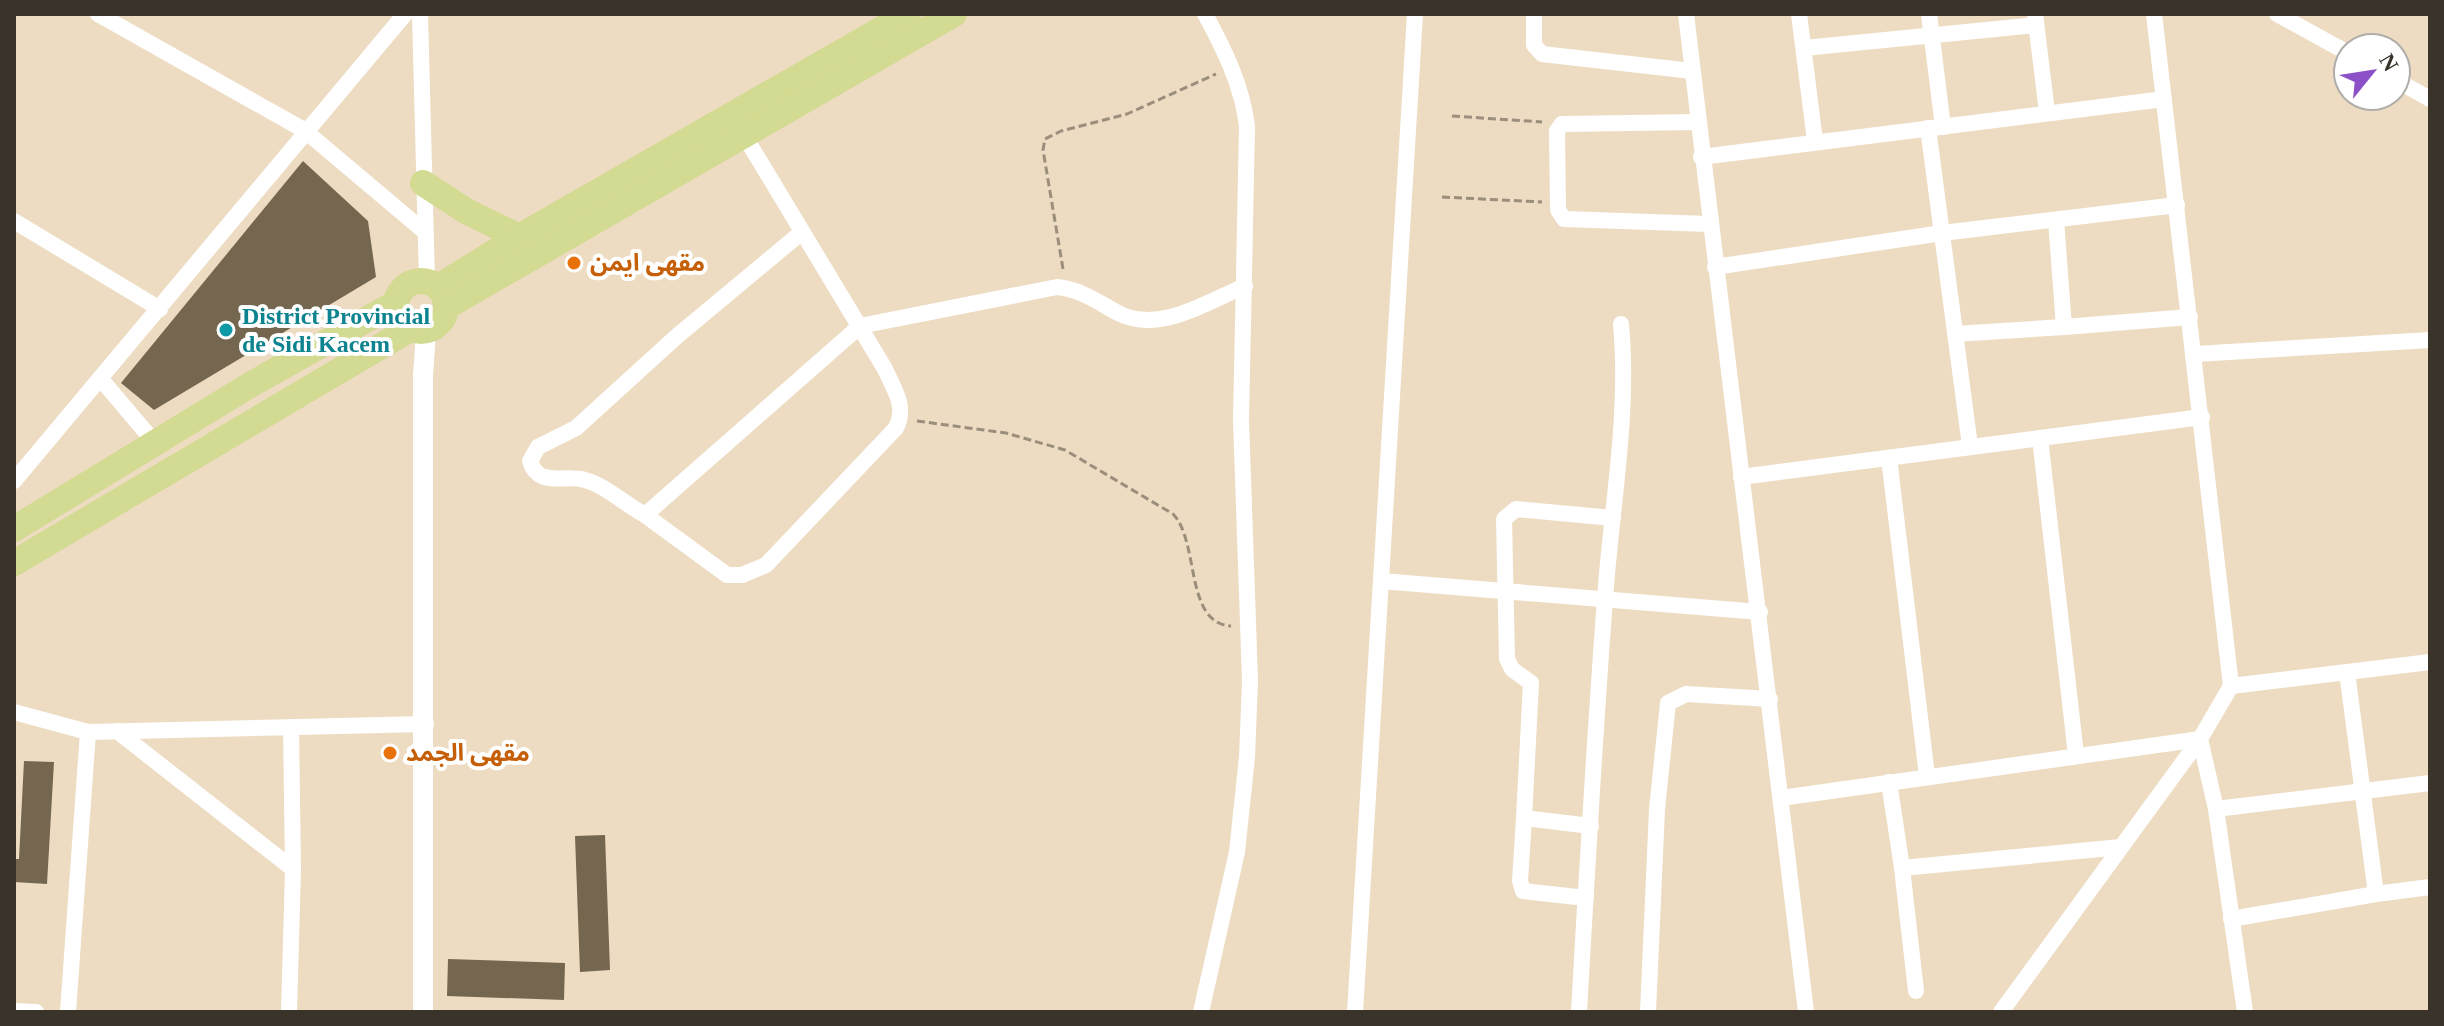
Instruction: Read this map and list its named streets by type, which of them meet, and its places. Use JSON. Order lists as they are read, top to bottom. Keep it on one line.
{"places":["مقهى ايمن","District Provincial de Sidi Kacem","مقهى الجمد"],"north":"top right"}
